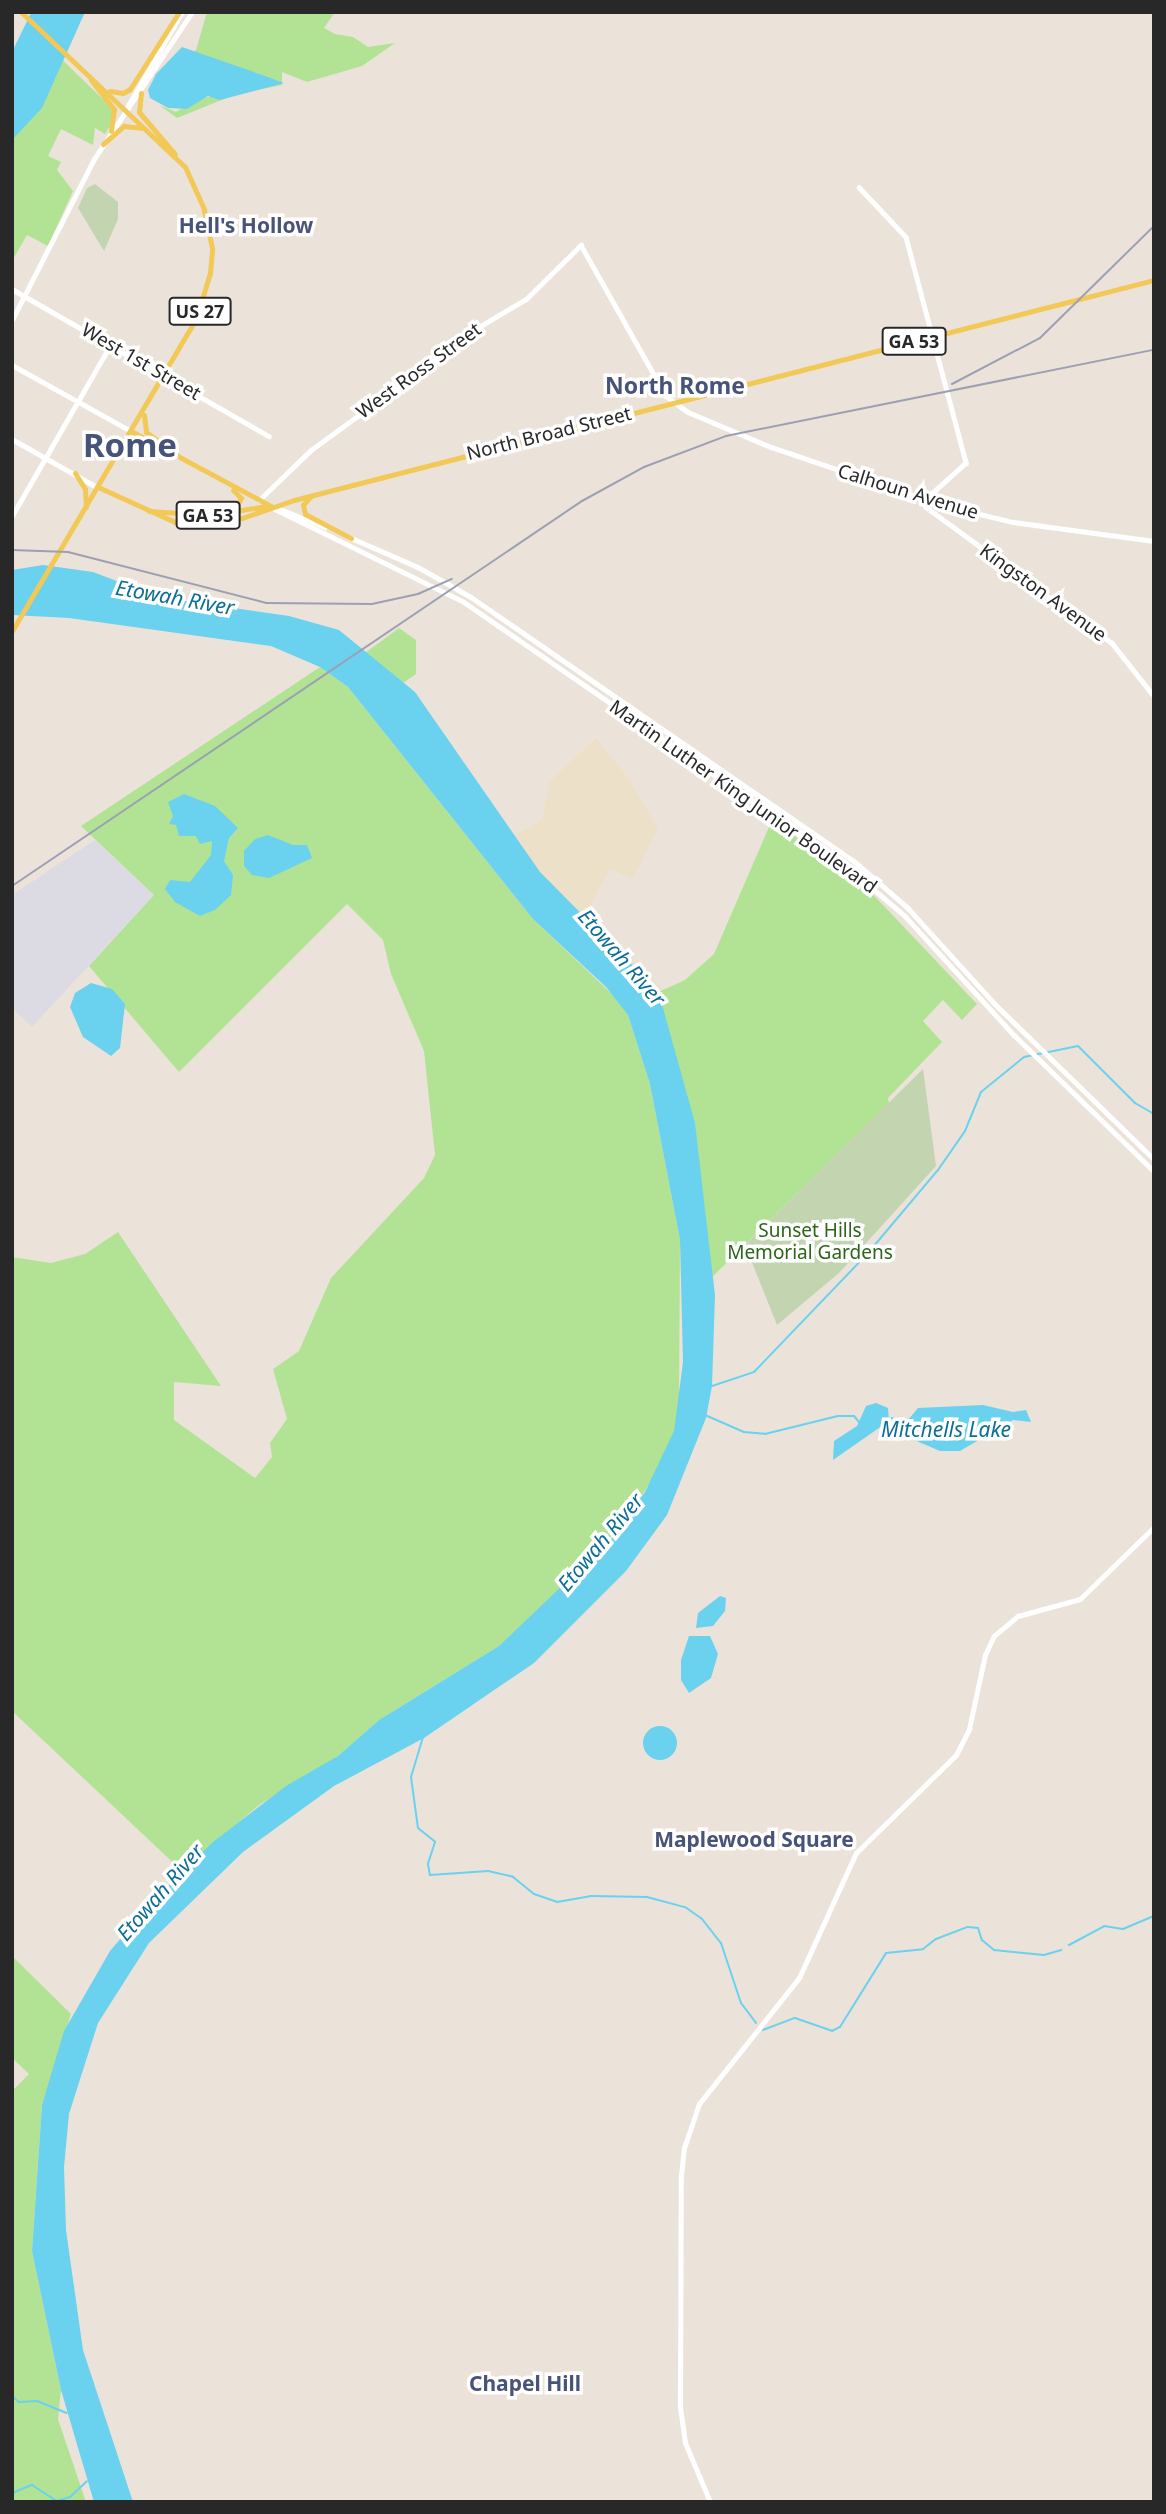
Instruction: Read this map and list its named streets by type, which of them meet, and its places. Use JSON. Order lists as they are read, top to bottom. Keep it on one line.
{"streets":{"main road":["US 27","GA 53","North Broad Street","Martin Luther King Junior Boulevard"],"street":["West 1st Street","West Ross Street","Calhoun Avenue","Kingston Avenue"]},"crossings":[["US 27","GA 53"],["US 27","West 1st Street"],["GA 53","North Broad Street"],["GA 53","Martin Luther King Junior Boulevard"],["West Ross Street","North Broad Street"],["West Ross Street","Calhoun Avenue"],["North Broad Street","Calhoun Avenue"],["North Broad Street","Martin Luther King Junior Boulevard"],["Calhoun Avenue","Kingston Avenue"]],"districts":["Hell's Hollow","North Rome","Rome","Maplewood Square","Chapel Hill"],"water":["Etowah River","Mitchells Lake"],"parks":["Sunset Hills Memorial Gardens"]}
